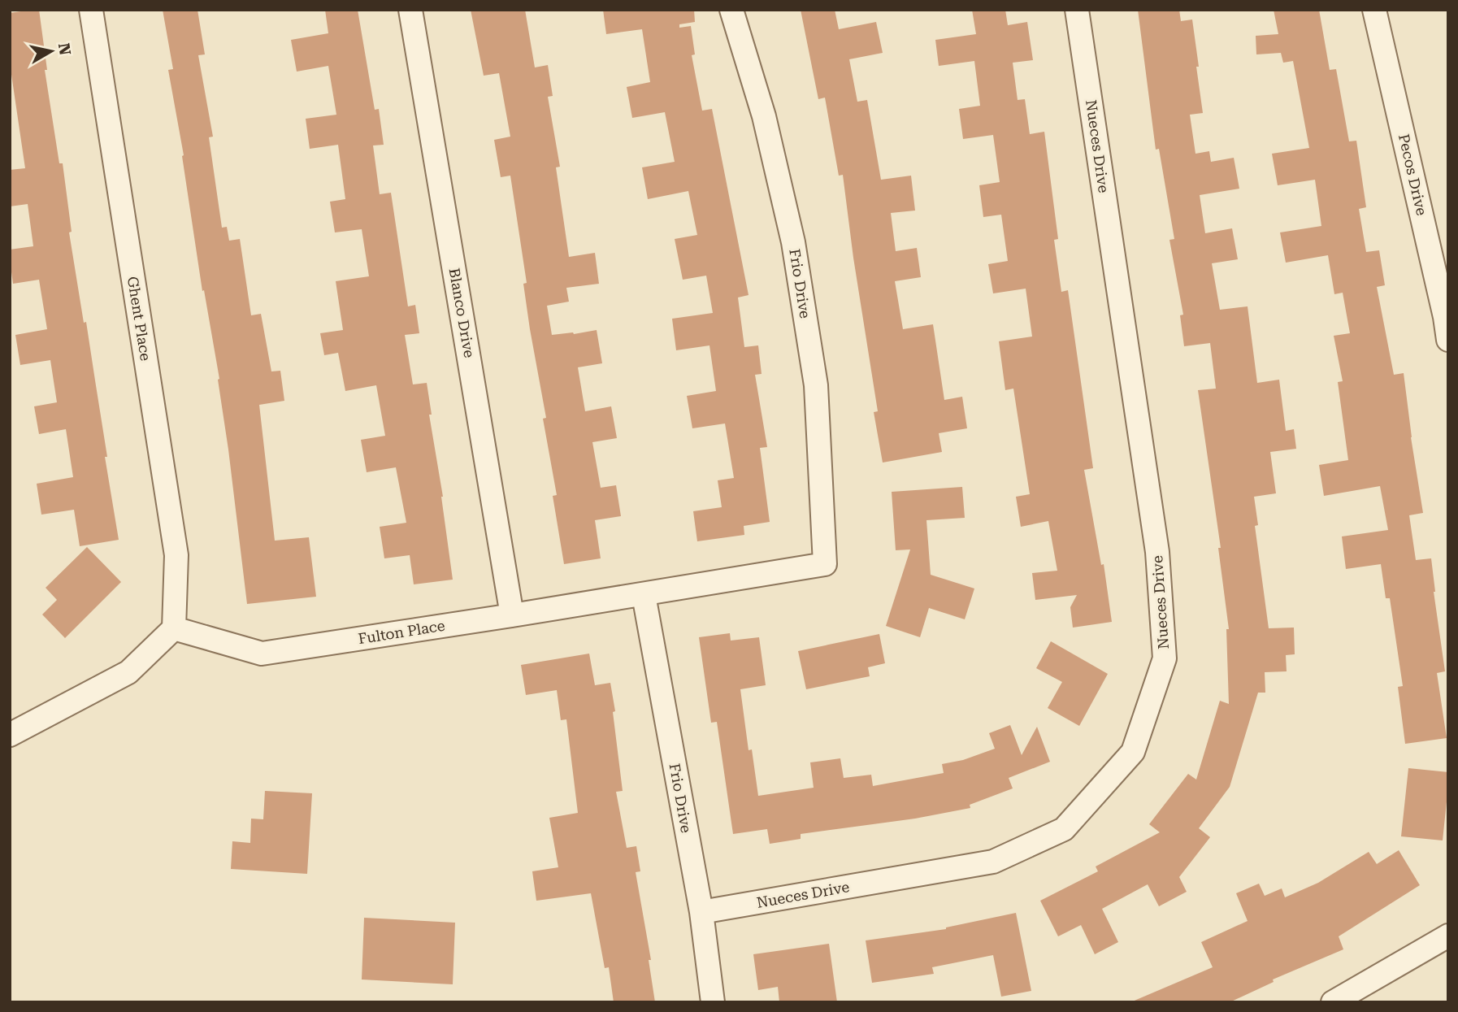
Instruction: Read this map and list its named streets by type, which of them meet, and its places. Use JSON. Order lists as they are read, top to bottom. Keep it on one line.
{"streets":{"street":["Nueces Drive","Pecos Drive","Frio Drive","Blanco Drive","Ghent Place","Fulton Place"]},"crossings":[["Nueces Drive","Frio Drive"],["Frio Drive","Fulton Place"],["Blanco Drive","Fulton Place"],["Ghent Place","Fulton Place"]],"north":"right"}
